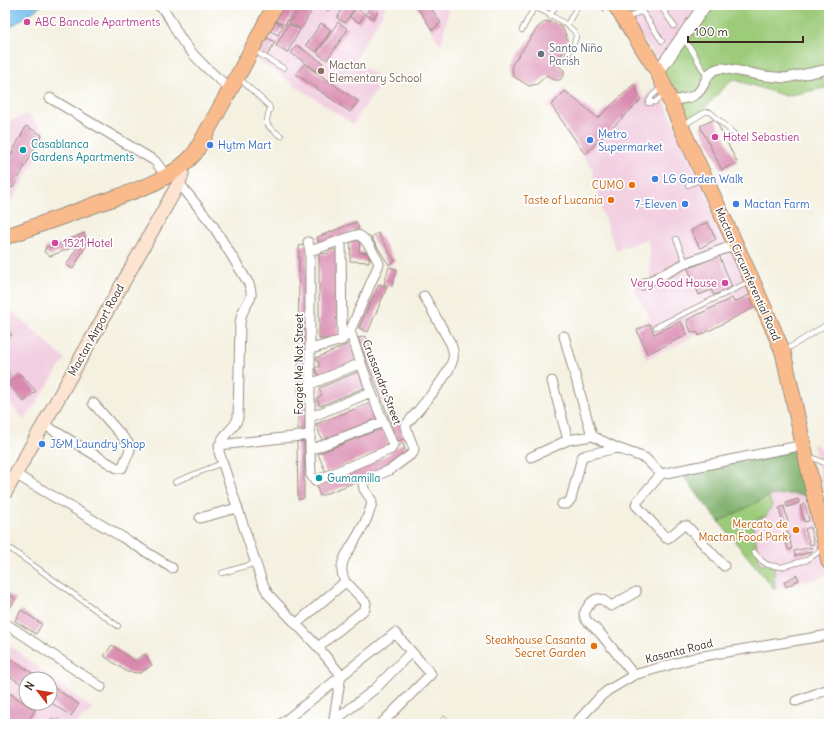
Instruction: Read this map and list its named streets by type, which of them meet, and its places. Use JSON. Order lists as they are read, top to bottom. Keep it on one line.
{"streets":{"main road":["Mactan Circumferential Road","Mactan Airport Road"],"street":["Forget Me Not Street","Crussandra Street","Kasanta Road"]},"crossings":[["Forget Me Not Street","Crussandra Street"]],"places":["ABC Bancale Apartments","Santo Niño Parish","Mactan Elementary School","Hotel Sebastien","Metro Supermarket","Hytm Mart","Casablanca Gardens Apartments","LG Garden Walk","CUMO","Taste of Lucania","7-Eleven","Mactan Farm","1521 Hotel","Very Good House","J&M Laundry Shop","Gumamilla","Mercato de Mactan Food Park","Steakhouse Casanta Secret Garden"],"scale_bar":"100 m","north":"top left"}
